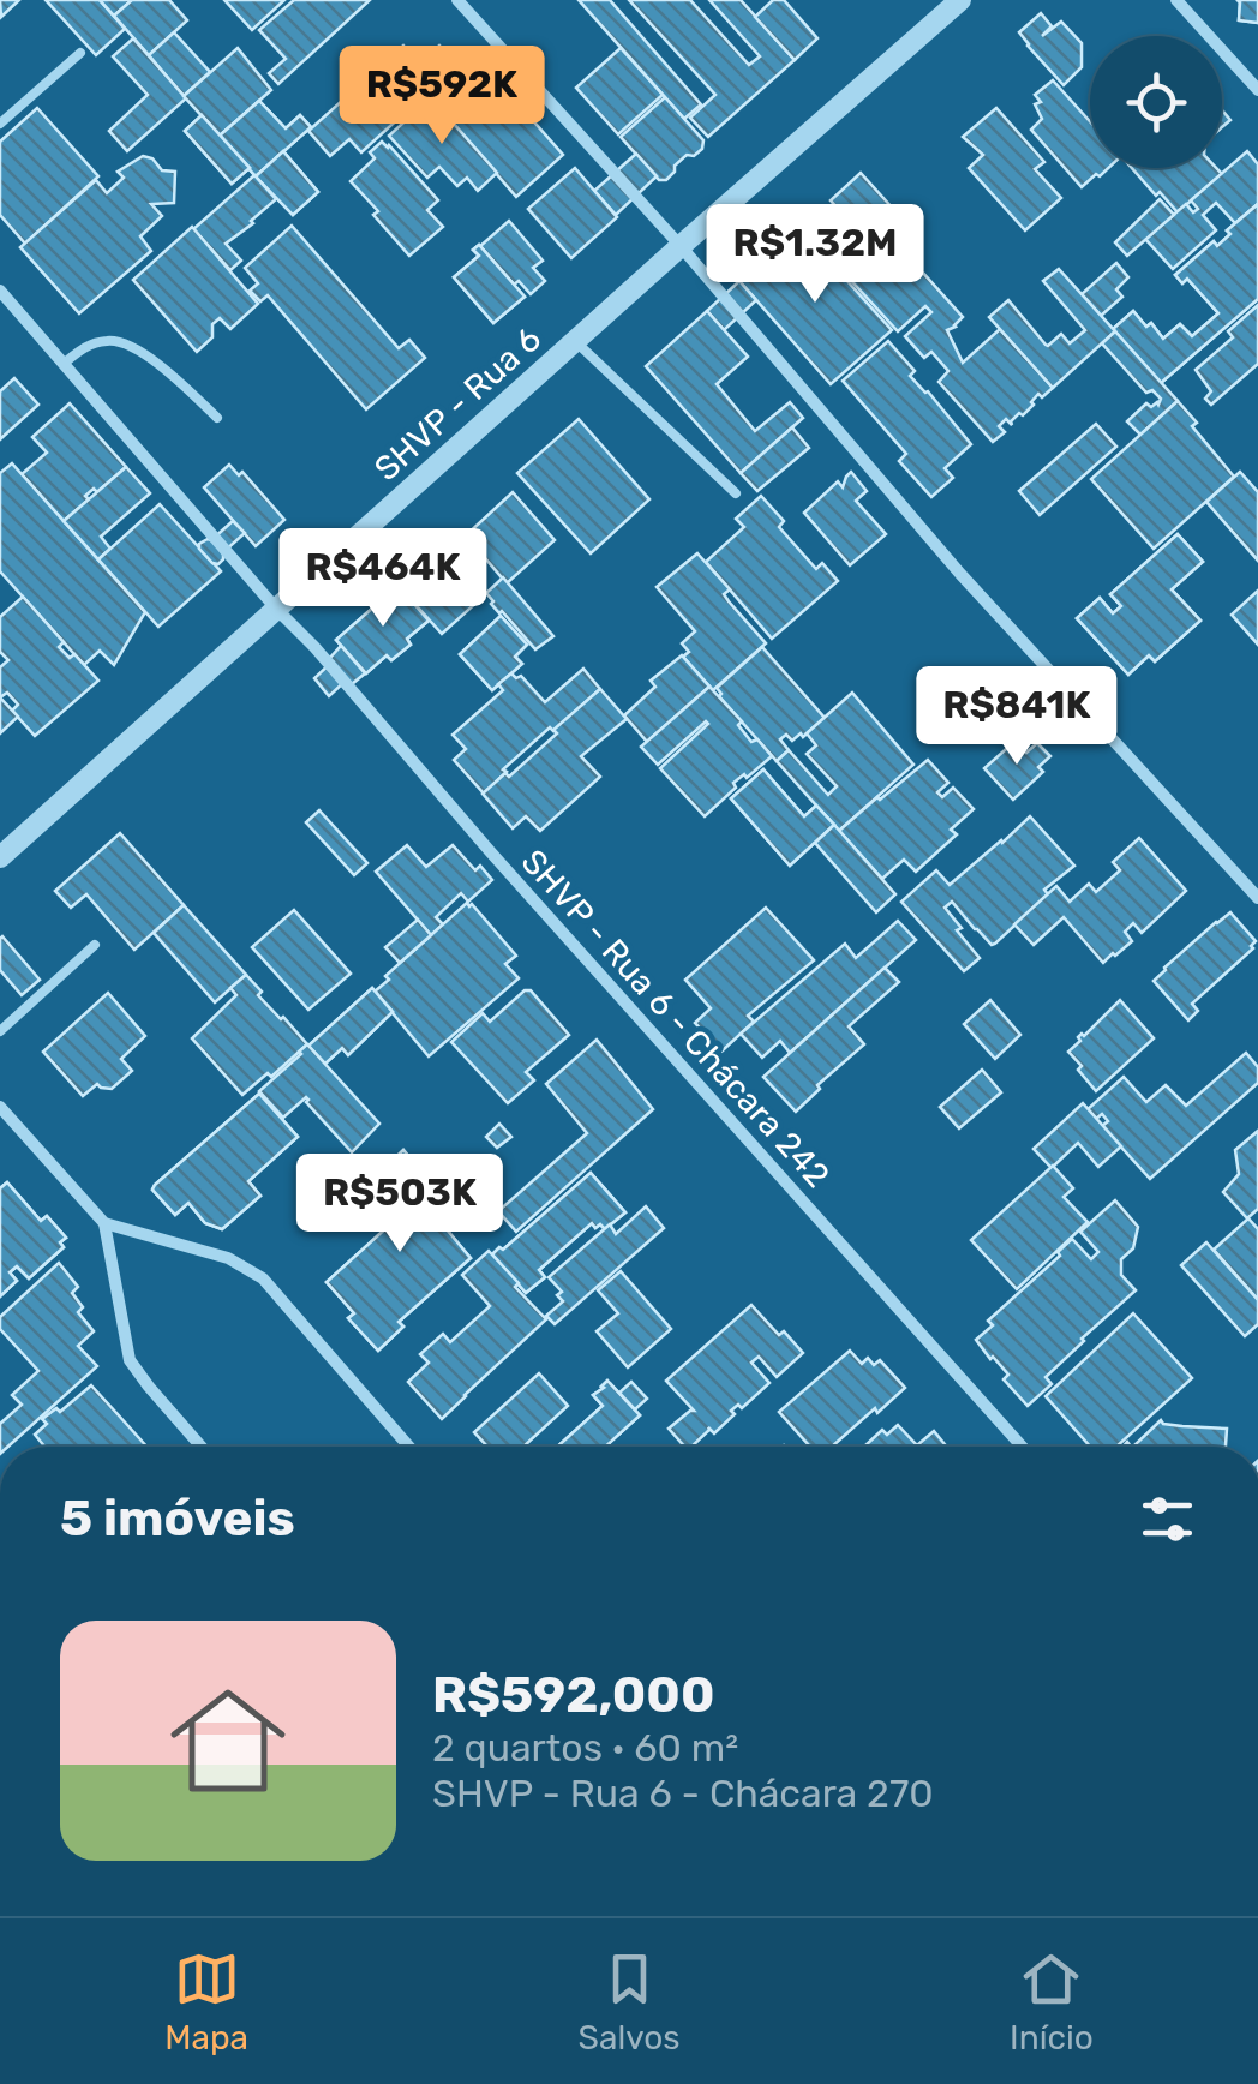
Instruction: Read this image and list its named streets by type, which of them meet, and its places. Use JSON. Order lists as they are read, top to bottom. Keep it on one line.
{"streets":{"street":["SHVP - Rua 6","SHVP - Rua 6 - Chácara 242"]},"crossings":[["SHVP - Rua 6","SHVP - Rua 6 - Chácara 242"]],"page":{"price":["R$592K","R$1.32M","R$464K","R$841K","R$503K"],"heading":"5 imóveis","list":[{"name":"R$592,000","note":"2 quartos · 60 m² · SHVP - Rua 6 - Chácara 270"}],"tabs":["Mapa","Salvos","Início"]}}
